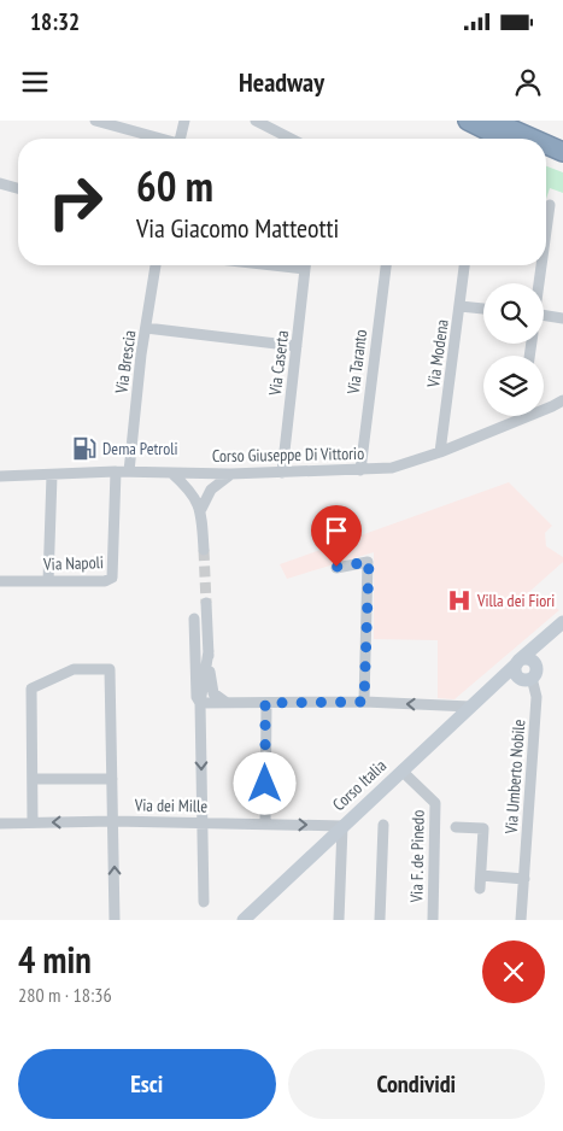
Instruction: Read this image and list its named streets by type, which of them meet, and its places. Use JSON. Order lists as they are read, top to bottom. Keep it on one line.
{"streets":{"main road":["Corso Italia"],"street":["Via Modena","Via Brescia","Via Taranto","Via Caserta","Corso Giuseppe Di Vittorio","Via Napoli","Via Umberto Nobile","Via dei Mille","Via F. de Pinedo"]},"crossings":[["Via Modena","Corso Giuseppe Di Vittorio"],["Via Brescia","Corso Giuseppe Di Vittorio"],["Via Taranto","Corso Giuseppe Di Vittorio"],["Via Caserta","Corso Giuseppe Di Vittorio"],["Corso Giuseppe Di Vittorio","Via Napoli"],["Via Umberto Nobile","Corso Italia"],["Corso Italia","Via dei Mille"],["Corso Italia","Via F. de Pinedo"]],"places":{"fuel station":["Dema Petroli"],"hospital":["Villa dei Fiori"]},"page":{"status":"18:32","header":"Headway","turn":["60 m","Via Giacomo Matteotti"],"heading":["4 min","280 m · 18:36"],"buttons":["Esci","Condividi"]}}
